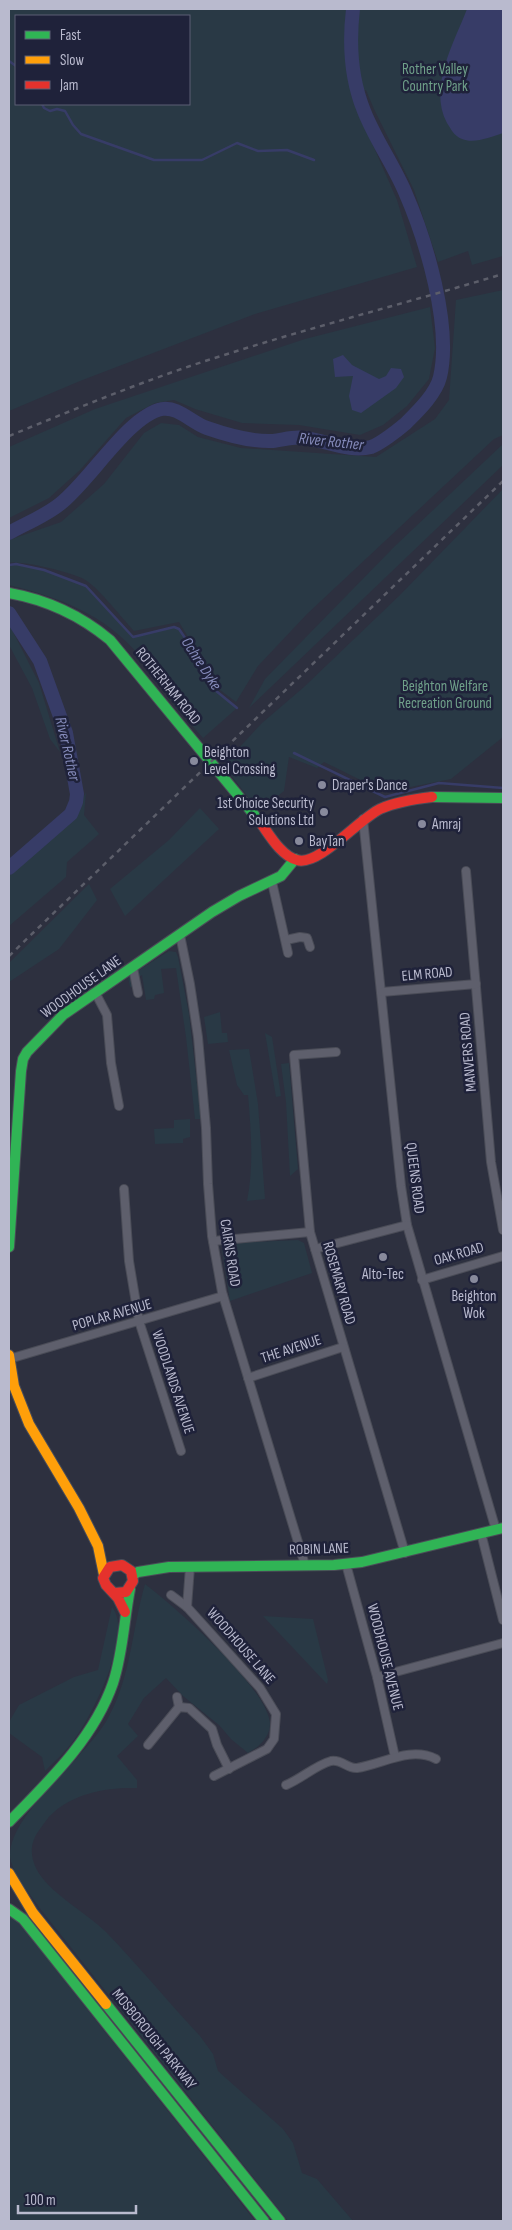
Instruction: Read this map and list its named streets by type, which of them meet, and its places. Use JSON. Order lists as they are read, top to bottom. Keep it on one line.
{"streets":{"main road":["ROTHERHAM ROAD","WOODHOUSE LANE","ROBIN LANE","MOSBOROUGH PARKWAY"],"street":["ELM ROAD","MANVERS ROAD","QUEENS ROAD","CAIRNS ROAD","OAK ROAD","ROSEMARY ROAD","POPLAR AVENUE","THE AVENUE","WOODLANDS AVENUE","WOODHOUSE AVENUE"]},"crossings":[["ROTHERHAM ROAD","WOODHOUSE LANE"],["ELM ROAD","MANVERS ROAD"],["ELM ROAD","QUEENS ROAD"],["WOODHOUSE LANE","CAIRNS ROAD"],["WOODHOUSE LANE","ROBIN LANE"],["QUEENS ROAD","OAK ROAD"],["QUEENS ROAD","ROBIN LANE"],["CAIRNS ROAD","POPLAR AVENUE"],["CAIRNS ROAD","THE AVENUE"],["CAIRNS ROAD","ROBIN LANE"],["ROSEMARY ROAD","THE AVENUE"],["ROSEMARY ROAD","ROBIN LANE"],["POPLAR AVENUE","WOODLANDS AVENUE"],["ROBIN LANE","WOODHOUSE AVENUE"]],"water":["River Rother","Ochre Dyke"],"parks":["Rother Valley Country Park","Beighton Welfare Recreation Ground"],"places":["Beighton Level Crossing","Draper's Dance","1st Choice Security Solutions Ltd","Amraj","BayTan","Alto-Tec","Beighton Wok"],"legend":["Fast","Slow","Jam"],"scale_bar":"100 m"}
